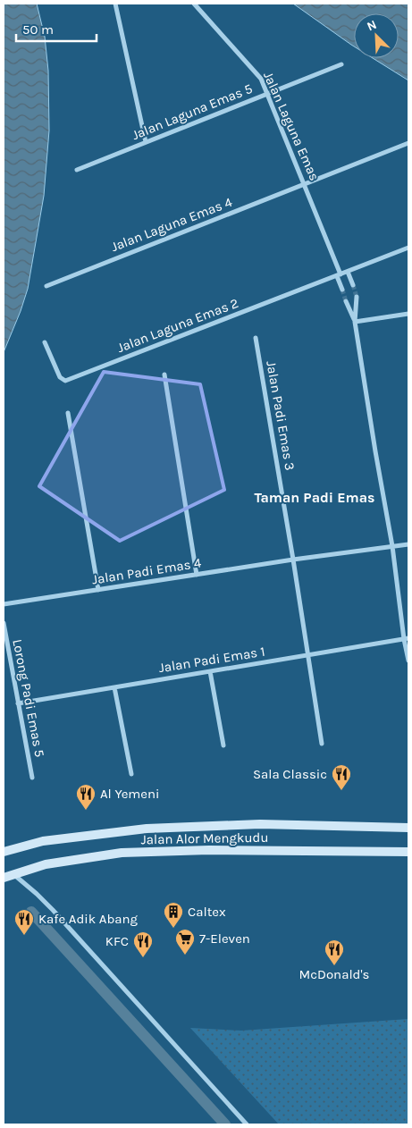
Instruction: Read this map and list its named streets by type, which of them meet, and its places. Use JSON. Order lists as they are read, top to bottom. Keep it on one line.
{"streets":{"main road":["Jalan Alor Mengkudu"],"street":["Jalan Laguna Emas 5","Jalan Laguna Emas","Jalan Laguna Emas 4","Jalan Laguna Emas 2","Jalan Padi Emas 3","Jalan Padi Emas 4","Jalan Padi Emas 1","Lorong Padi Emas 5"]},"crossings":[["Jalan Laguna Emas 5","Jalan Laguna Emas"],["Jalan Laguna Emas","Jalan Laguna Emas 4"],["Jalan Laguna Emas","Jalan Laguna Emas 2"],["Jalan Padi Emas 3","Jalan Padi Emas 4"],["Jalan Padi Emas 3","Jalan Padi Emas 1"],["Jalan Padi Emas 1","Lorong Padi Emas 5"]],"districts":["Taman Padi Emas"],"places":{"restaurant":["Sala Classic","Al Yemeni","Kafe Adik Abang","KFC","McDonald's"],"building":["Caltex"],"supermarket":["7-Eleven"]},"scale_bar":"50 m","north":"top left"}
